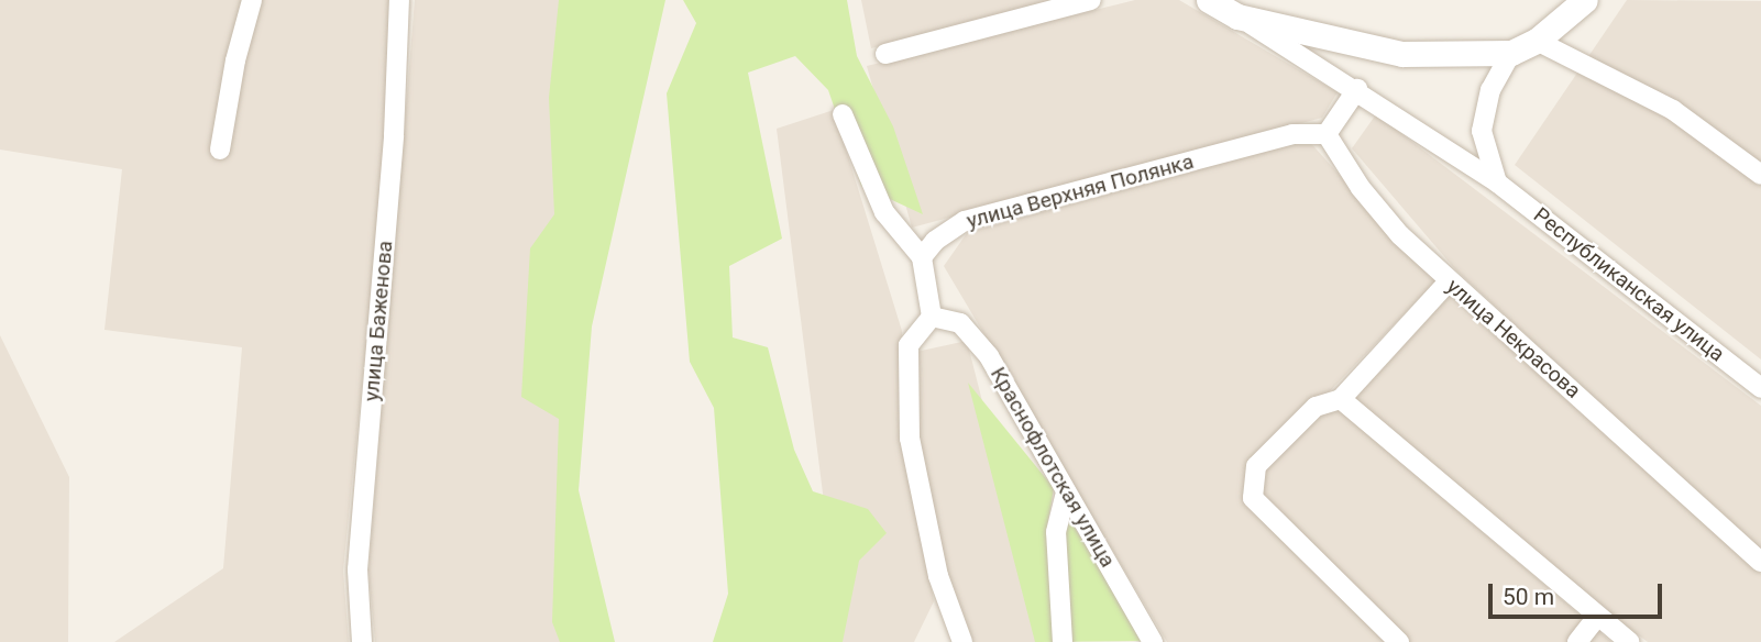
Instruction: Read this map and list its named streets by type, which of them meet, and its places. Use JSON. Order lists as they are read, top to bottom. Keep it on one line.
{"streets":{"street":["улица Верхняя Полянка","Республиканская улица","улица Баженова","улица Некрасова","Краснофлотская улица"]},"crossings":[["улица Верхняя Полянка","улица Некрасова"]],"scale_bar":"50 m"}
